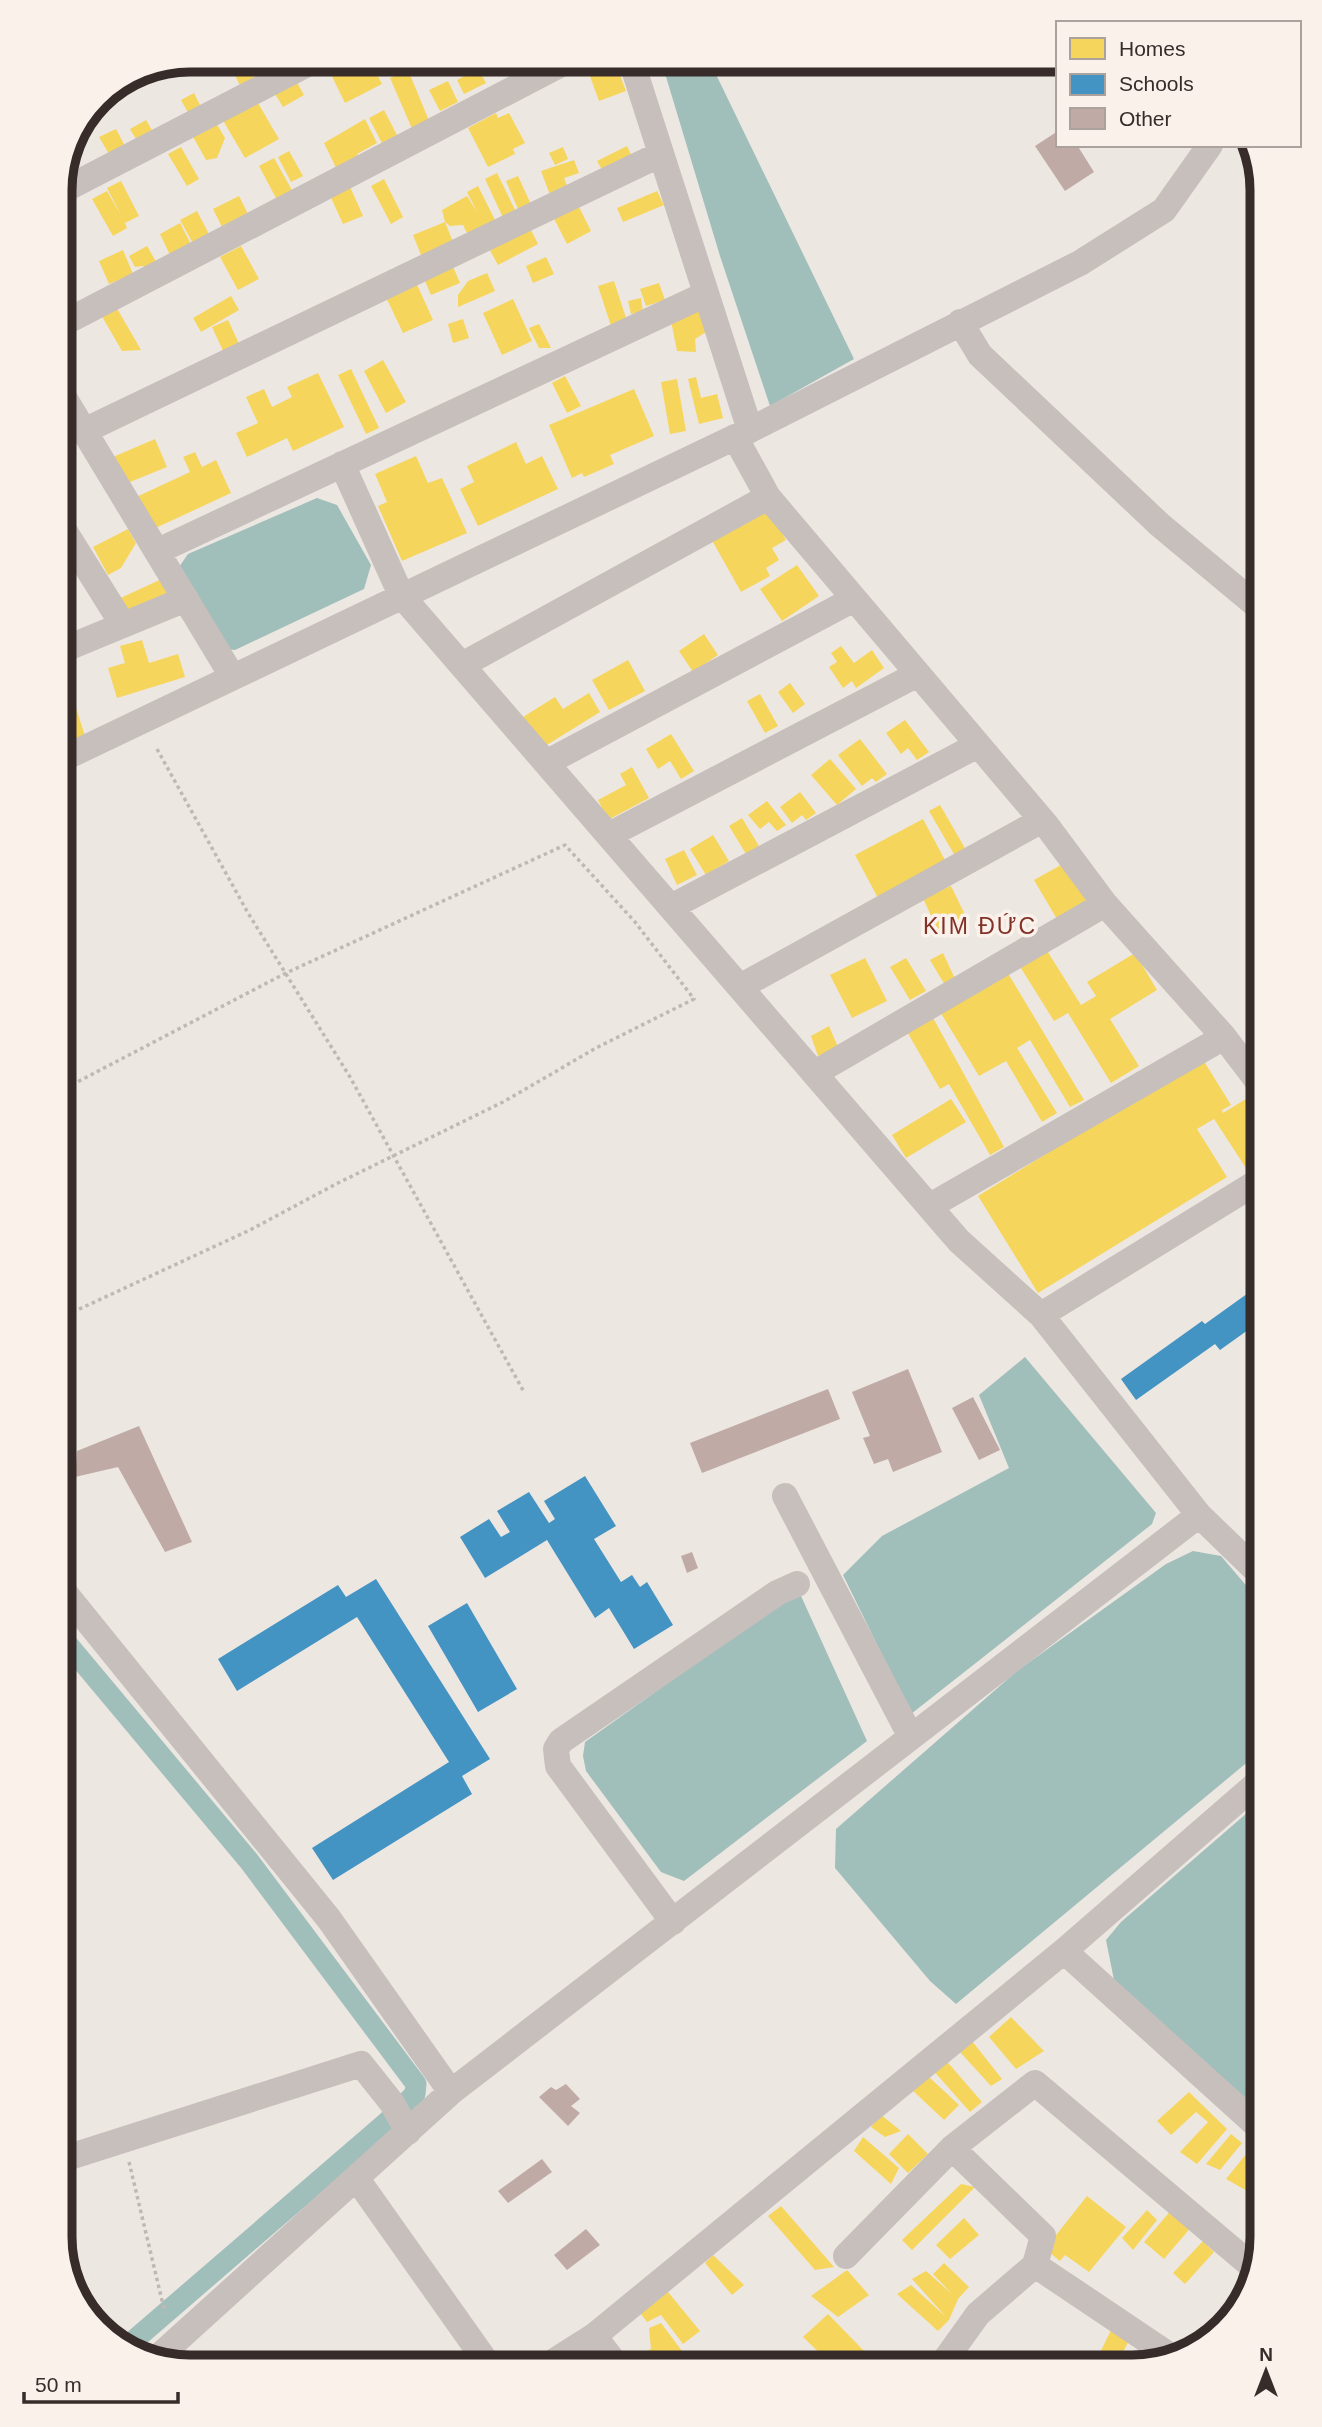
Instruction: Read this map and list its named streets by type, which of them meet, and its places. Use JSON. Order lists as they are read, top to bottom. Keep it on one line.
{"districts":["KIM ĐỨC"],"legend":["Homes","Schools","Other"],"scale_bar":"50 m","north":"top"}
